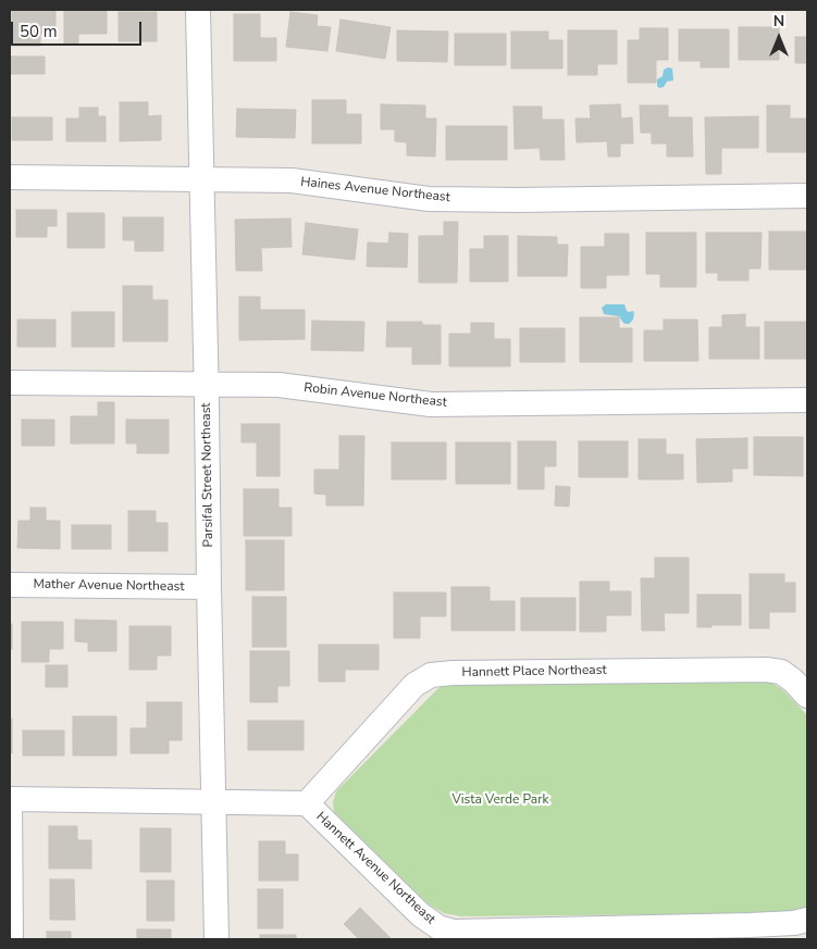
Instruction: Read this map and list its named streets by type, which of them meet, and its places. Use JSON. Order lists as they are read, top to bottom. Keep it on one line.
{"streets":{"street":["Haines Avenue Northeast","Robin Avenue Northeast","Parsifal Street Northeast","Mather Avenue Northeast","Hannett Place Northeast","Hannett Avenue Northeast"]},"crossings":[["Haines Avenue Northeast","Parsifal Street Northeast"],["Robin Avenue Northeast","Parsifal Street Northeast"],["Parsifal Street Northeast","Mather Avenue Northeast"],["Parsifal Street Northeast","Hannett Avenue Northeast"],["Hannett Place Northeast","Hannett Avenue Northeast"]],"parks":["Vista Verde Park"],"scale_bar":"50 m","north":"top"}
